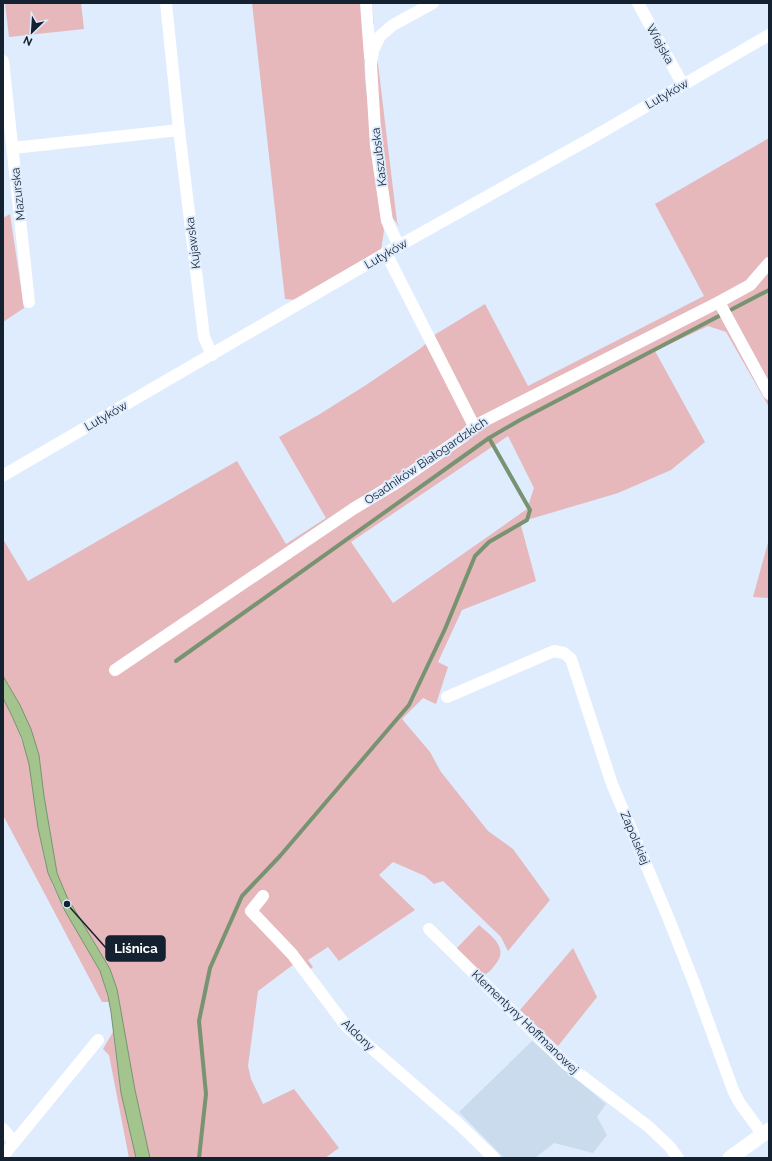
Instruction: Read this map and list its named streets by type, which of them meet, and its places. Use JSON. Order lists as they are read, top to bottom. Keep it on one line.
{"streets":{"street":["Wiejska","Lutyków","Kaszubska","Mazurska","Kujawska","Osadników Białogardzkich","Zapolskiej","Klementyny Hoffmanowej","Aldony"]},"crossings":[["Wiejska","Lutyków"],["Lutyków","Kaszubska"],["Lutyków","Kujawska"]],"places":["Liśnica"],"north":"bottom left"}
